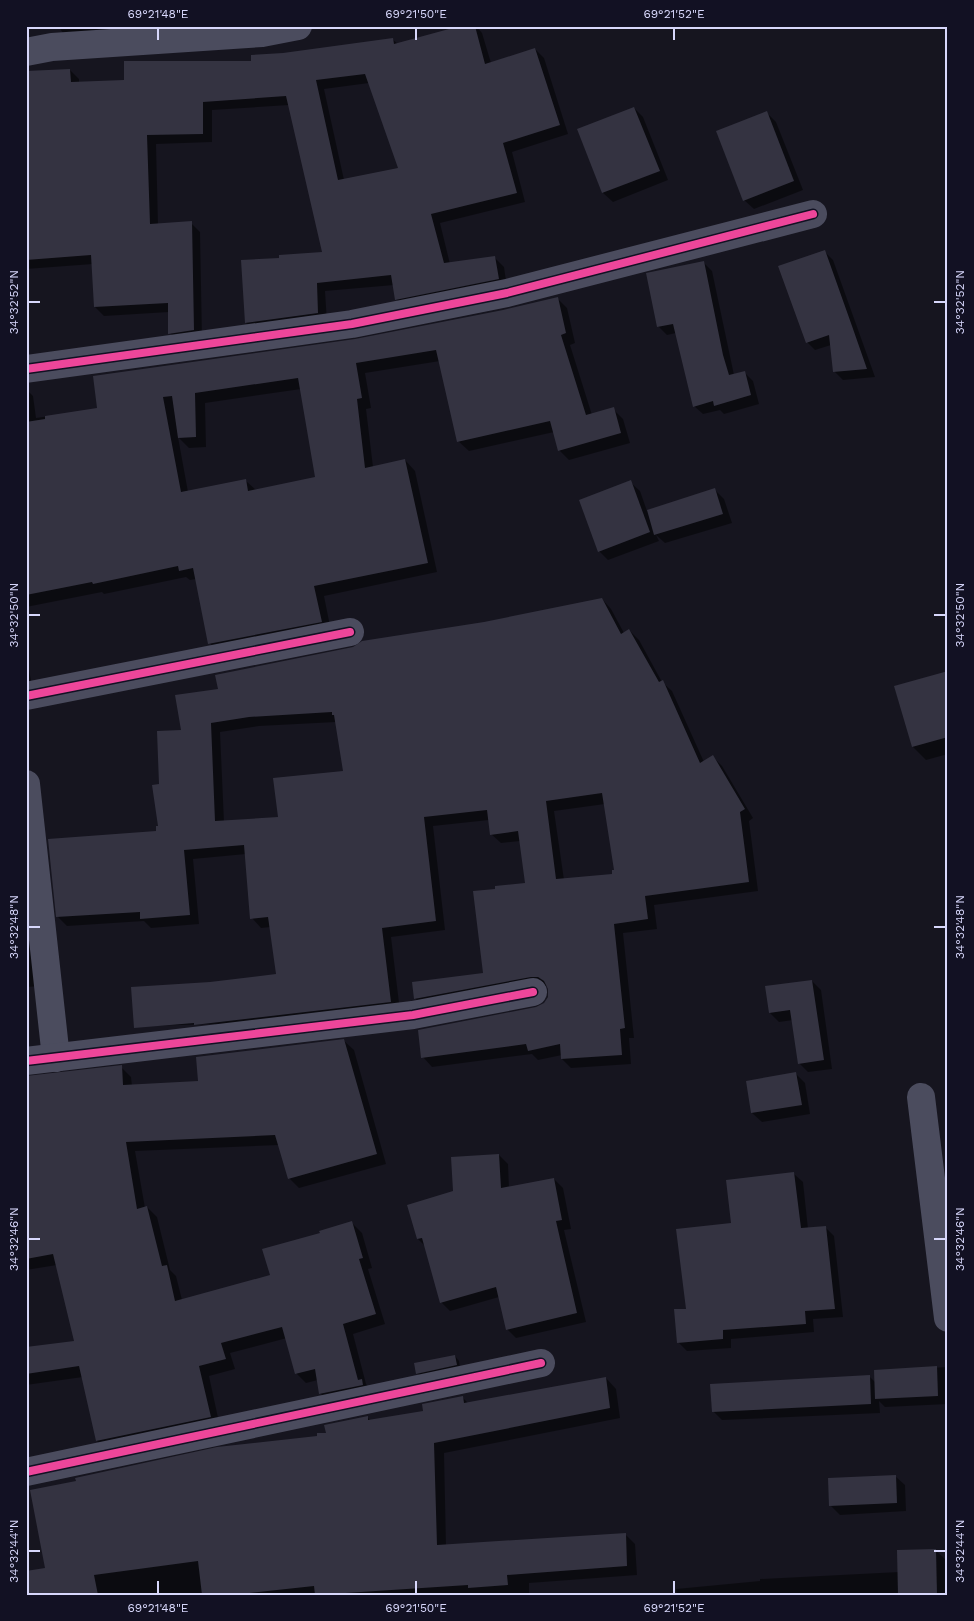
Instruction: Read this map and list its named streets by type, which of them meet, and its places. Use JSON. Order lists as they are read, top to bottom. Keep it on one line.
{"coordinates":["69°21'48\"E","69°21'50\"E","69°21'52\"E","34°32'52\"N","34°32'50\"N","34°32'48\"N","34°32'46\"N","34°32'44\"N"]}
